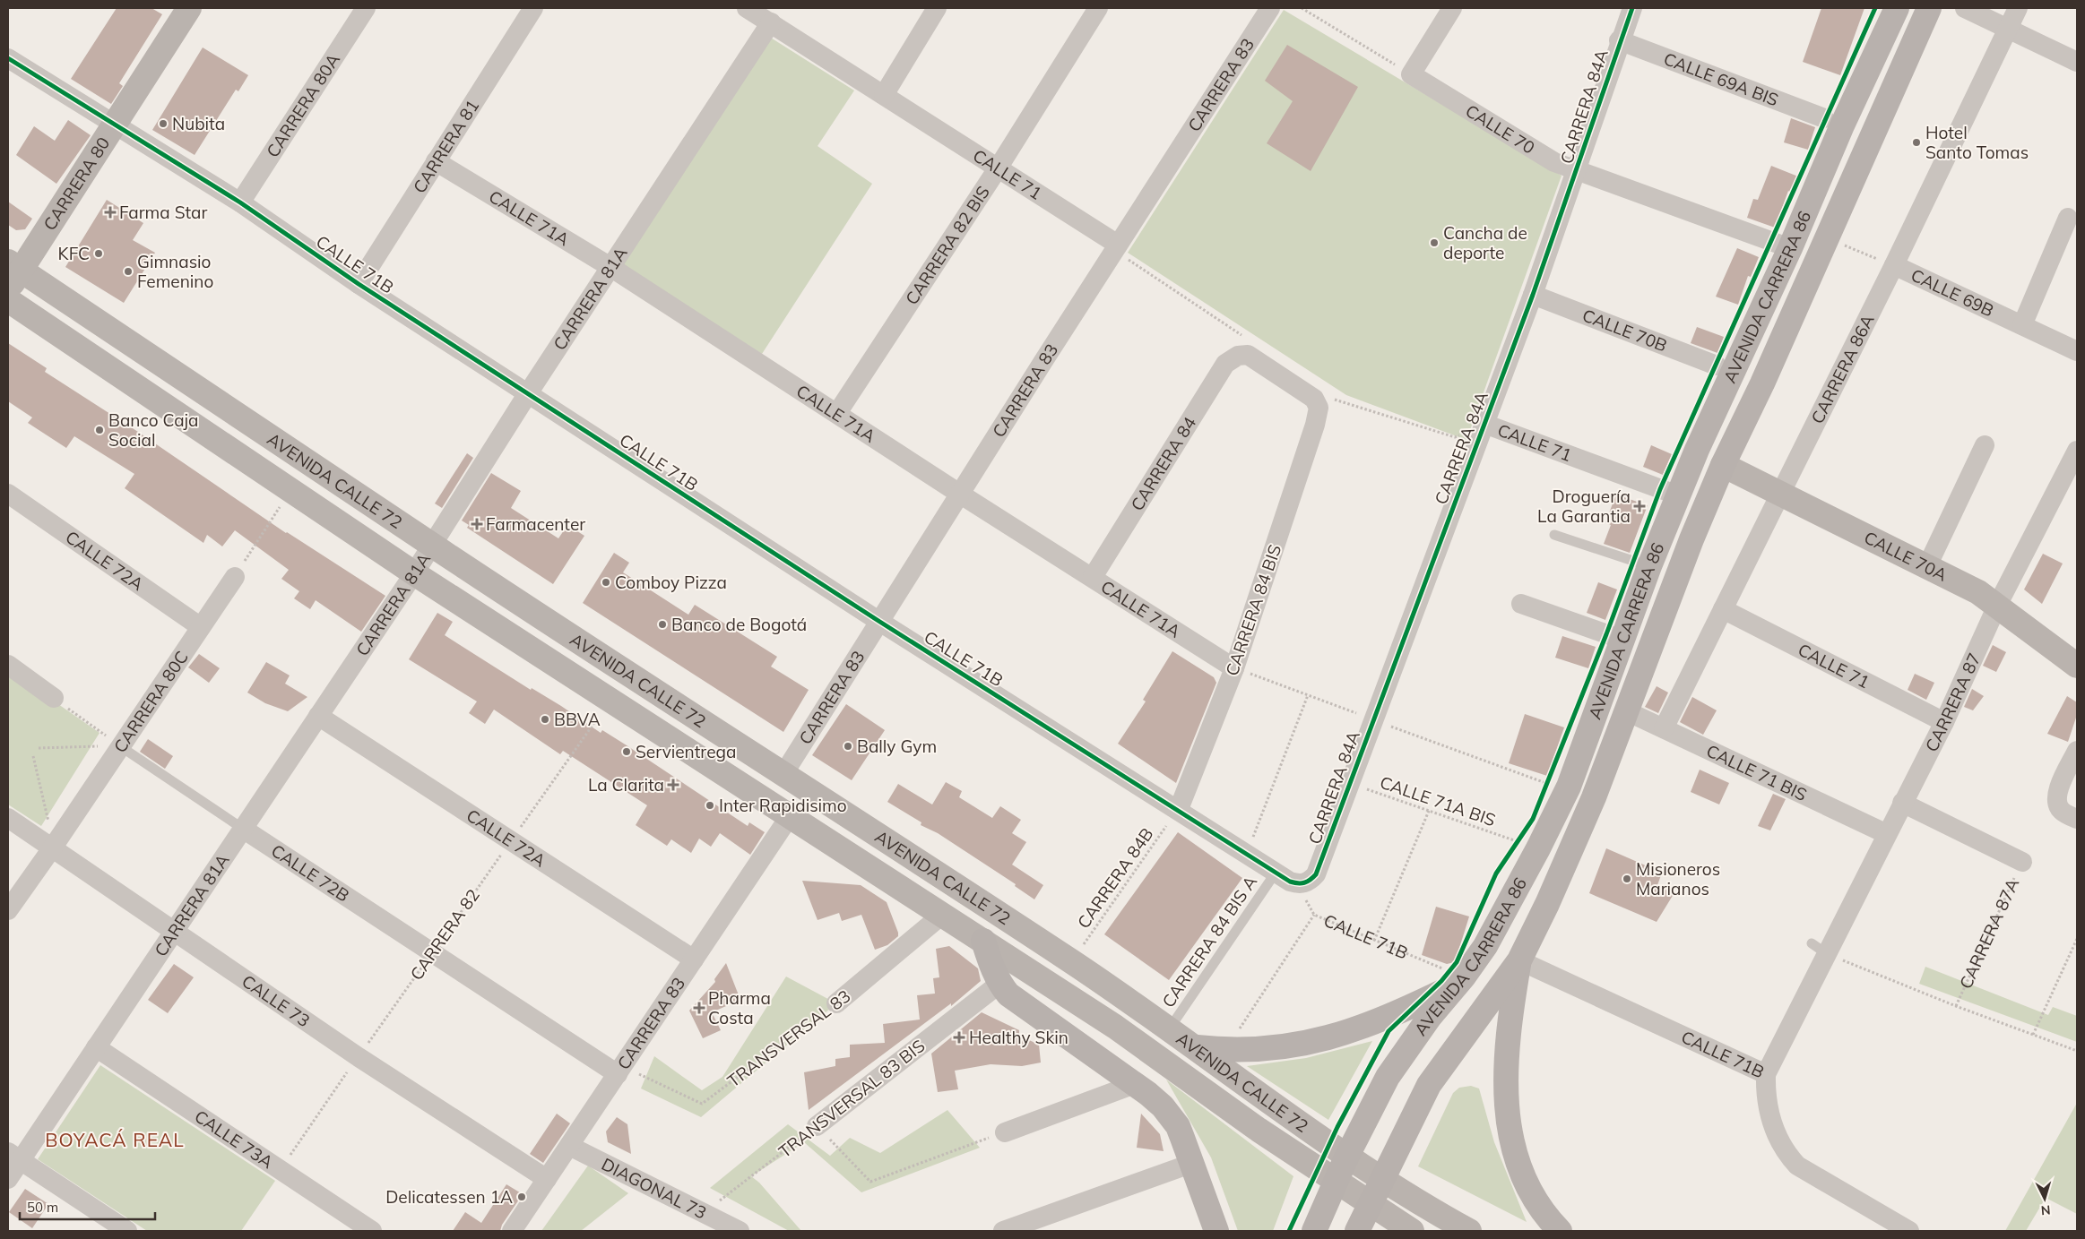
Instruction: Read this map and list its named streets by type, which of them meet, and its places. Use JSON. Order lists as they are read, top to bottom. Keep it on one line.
{"streets":{"main road":["CARRERA 80","AVENIDA CARRERA 86","AVENIDA CALLE 72","CALLE 70A"],"street":["CALLE 69A BIS","CARRERA 83","CARRERA 80A","CARRERA 84A","CALLE 70","CARRERA 81","CALLE 71","CALLE 71A","CARRERA 82 BIS","CALLE 71B","CALLE 69B","CARRERA 81A","CALLE 70B","CARRERA 86A","CARRERA 84","CALLE 72A","CARRERA 84 BIS","CARRERA 80C","CARRERA 87","CALLE 71 BIS","CALLE 72B","CALLE 73","TRANSVERSAL 83","TRANSVERSAL 83 BIS","CALLE 73A","DIAGONAL 73"],"lane":["CARRERA 84 BIS A"],"path":["CALLE 71A BIS","CARRERA 84B","CARRERA 87A","CARRERA 82"]},"crossings":[["CALLE 69A BIS","CARRERA 84A"],["CARRERA 83","CALLE 71"],["CARRERA 83","CALLE 71A"],["CARRERA 83","CALLE 71B"],["CARRERA 83","AVENIDA CALLE 72"],["CARRERA 83","CALLE 72A"],["CARRERA 83","CALLE 72B"],["CARRERA 83","CALLE 73"],["CARRERA 83","TRANSVERSAL 83"],["CARRERA 83","DIAGONAL 73"],["CARRERA 80A","CALLE 71B"],["CARRERA 84A","CALLE 70"],["CARRERA 84A","CALLE 71"],["CARRERA 84A","CALLE 71B"],["CARRERA 84A","CALLE 70B"],["CARRERA 84A","CALLE 71A BIS"],["CALLE 70","AVENIDA CARRERA 86"],["CARRERA 81","CALLE 71A"],["CARRERA 81","CALLE 71B"],["CALLE 71","CARRERA 82 BIS"],["CALLE 71","AVENIDA CARRERA 86"],["CALLE 71","CARRERA 81A"],["CALLE 71","CARRERA 86A"],["CALLE 71","CARRERA 84 BIS"],["CALLE 71","CARRERA 87"],["CARRERA 80","CALLE 71B"],["CARRERA 80","AVENIDA CALLE 72"],["CALLE 71A","CARRERA 82 BIS"],["CALLE 71A","CARRERA 81A"],["CALLE 71A","CARRERA 84"],["CALLE 71A","CARRERA 84 BIS"],["CALLE 71B","AVENIDA CARRERA 86"],["CALLE 71B","CARRERA 81A"],["CALLE 71B","CARRERA 84 BIS"],["CALLE 71B","CARRERA 87"],["CALLE 71B","CARRERA 84B"],["CALLE 71B","CARRERA 84 BIS A"],["CALLE 69B","AVENIDA CARRERA 86"],["CALLE 69B","CARRERA 86A"],["AVENIDA CARRERA 86","AVENIDA CALLE 72"],["AVENIDA CARRERA 86","CALLE 70A"],["AVENIDA CARRERA 86","CALLE 71 BIS"],["CARRERA 81A","AVENIDA CALLE 72"],["CARRERA 81A","CALLE 72A"],["CARRERA 81A","CALLE 72B"],["CARRERA 81A","CALLE 73"],["CARRERA 81A","CALLE 73A"],["CARRERA 86A","CALLE 70A"],["CARRERA 86A","CALLE 71 BIS"],["AVENIDA CALLE 72","CARRERA 84B"],["AVENIDA CALLE 72","CARRERA 82"],["AVENIDA CALLE 72","CARRERA 84 BIS A"],["AVENIDA CALLE 72","TRANSVERSAL 83"],["CALLE 70A","CARRERA 87"],["CALLE 72A","CARRERA 80C"],["CALLE 72A","CARRERA 82"],["CARRERA 84 BIS","CARRERA 84B"],["CARRERA 80C","CALLE 72B"],["CARRERA 80C","CALLE 73"],["CARRERA 87","CALLE 71 BIS"],["CALLE 72B","CARRERA 82"],["CALLE 72B","TRANSVERSAL 83"],["CARRERA 82","CALLE 73"],["CARRERA 82","CALLE 73A"],["TRANSVERSAL 83 BIS","DIAGONAL 73"]],"districts":["BOYACÁ REAL"],"places":{"other":["Nubita","Hotel Santo Tomas","Cancha de deporte","KFC","Gimnasio Femenino","Banco Caja Social","Comboy Pizza","Banco de Bogotá","BBVA","Bally Gym","Servientrega","Inter Rapidisimo","Misioneros Marianos","Delicatessen 1A"],"health":["Farma Star","Droguería La Garantia","Farmacenter","La Clarita","Pharma Costa","Healthy Skin"]},"scale_bar":"50 m","north":"bottom"}
